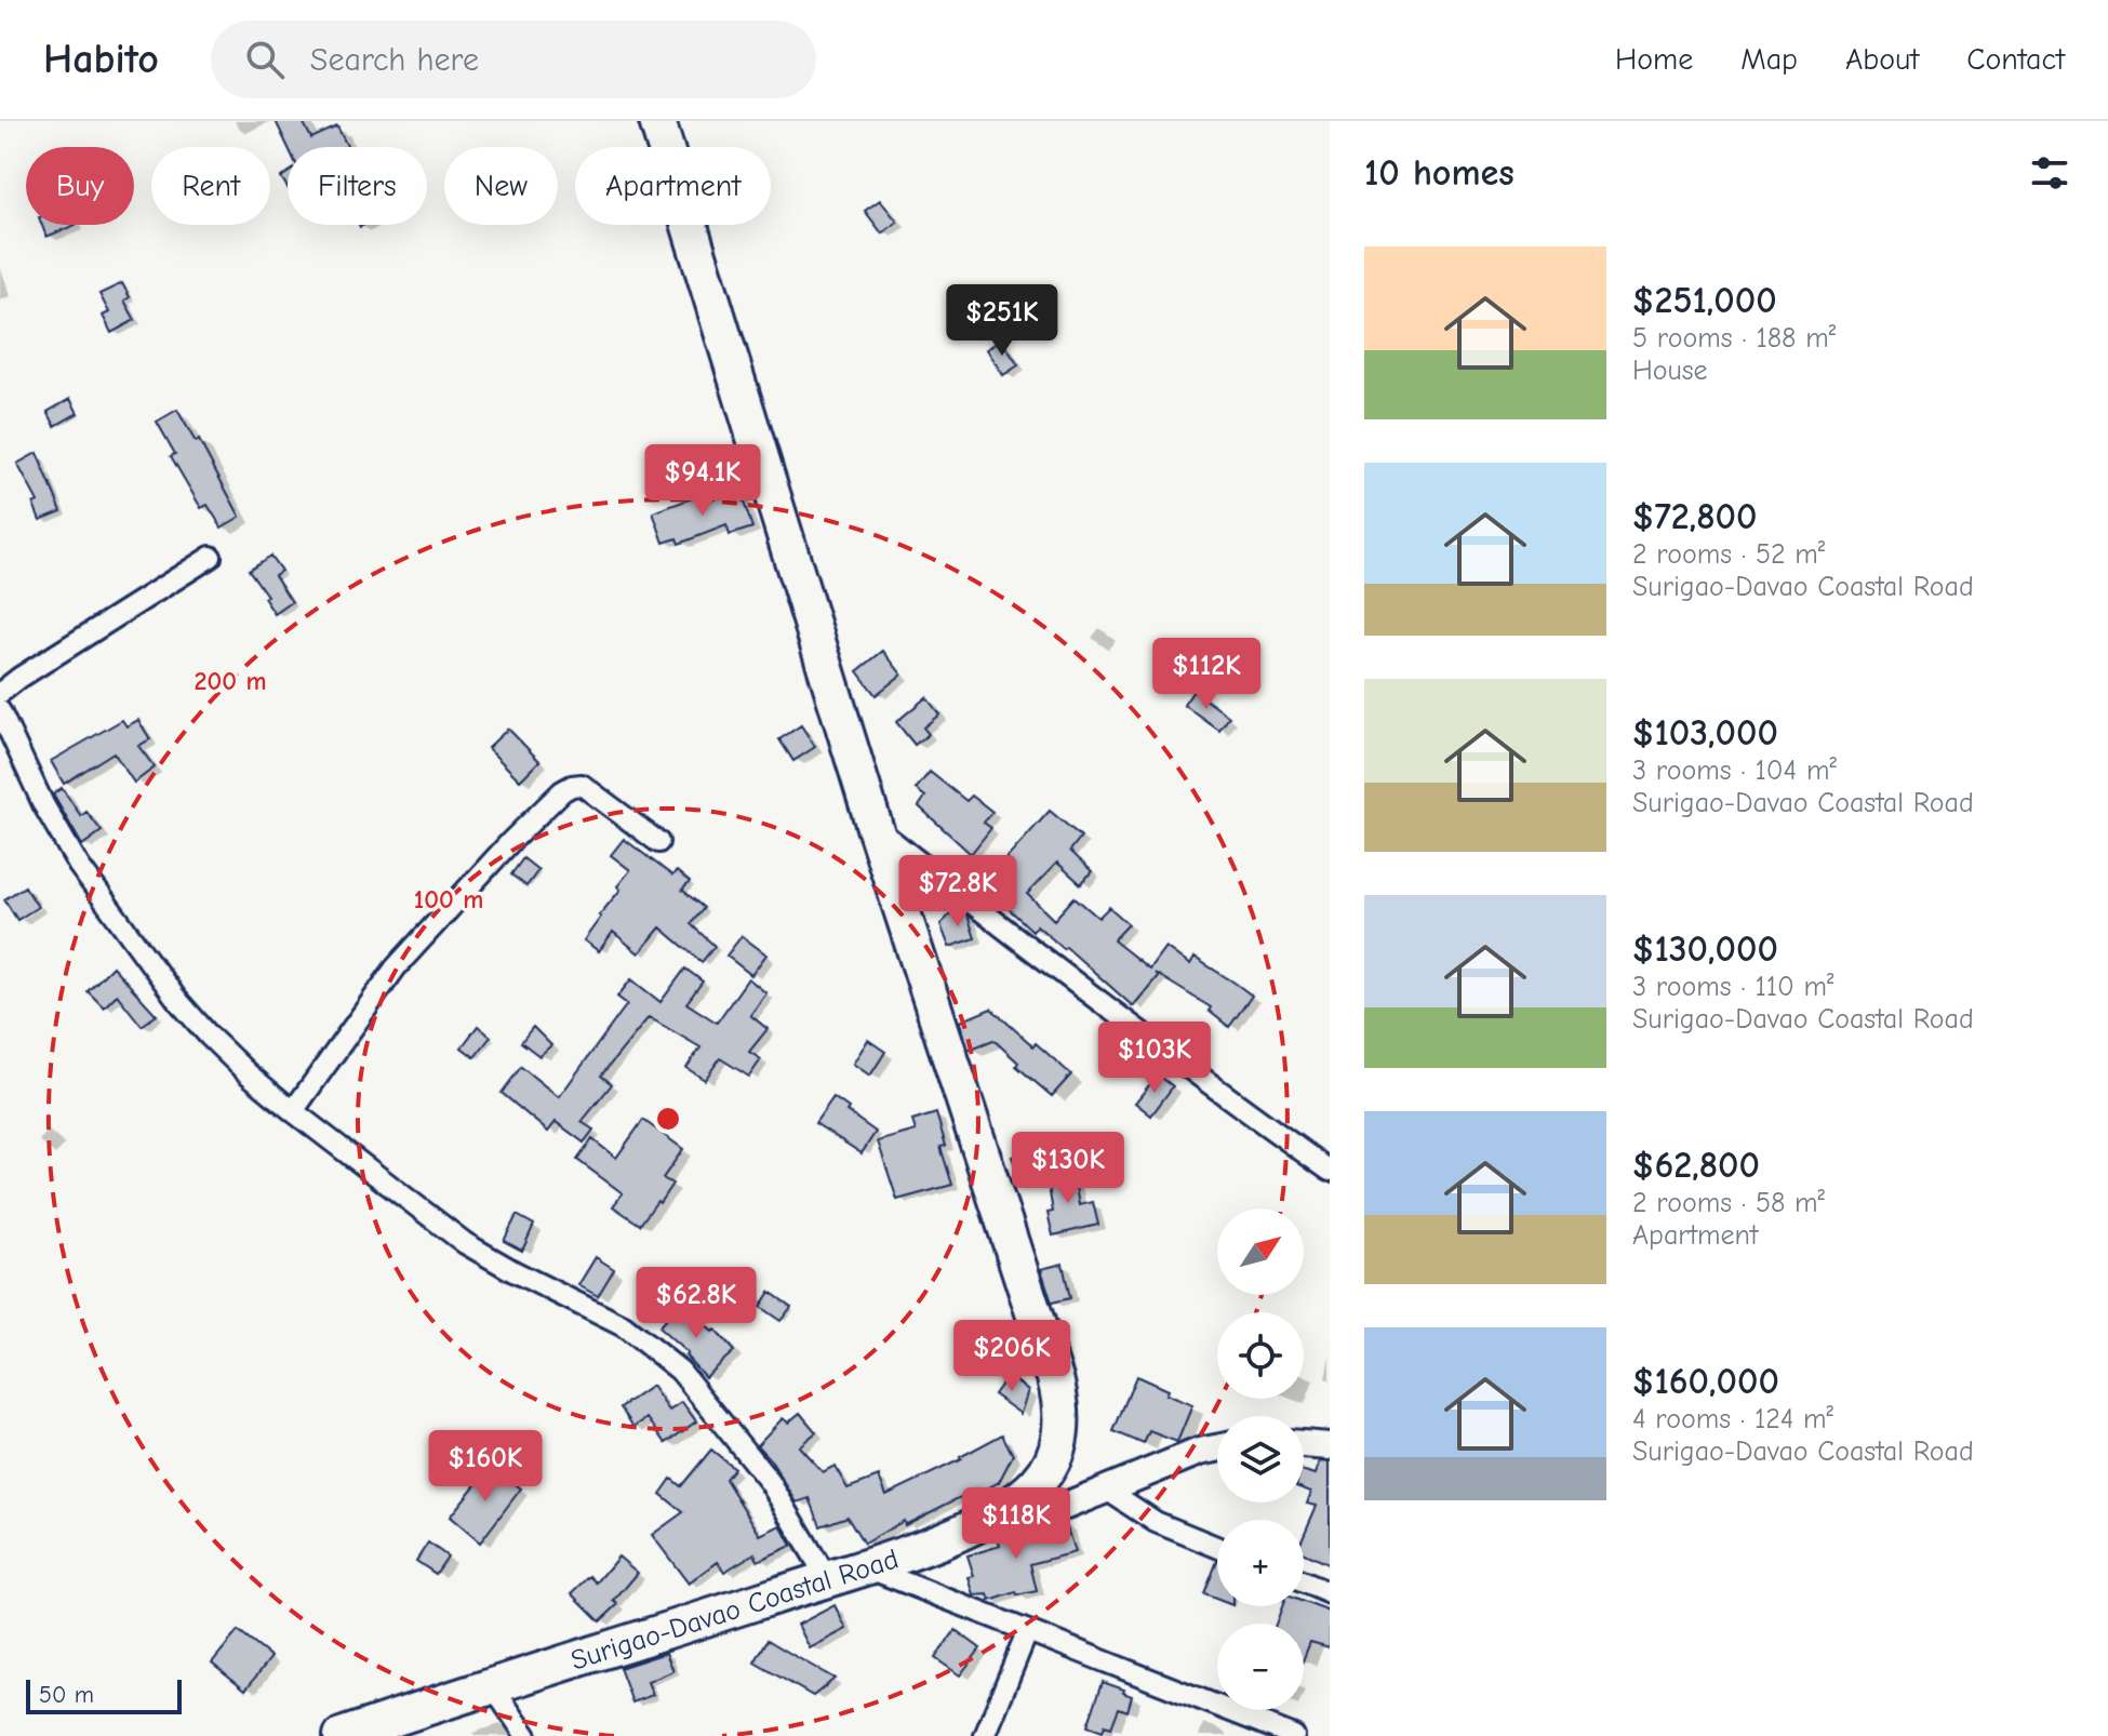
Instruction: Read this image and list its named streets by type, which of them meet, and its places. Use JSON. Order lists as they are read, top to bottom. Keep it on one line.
{"streets":{"highway":["Surigao-Davao Coastal Road"]},"scale_bar":"50 m","north":"top right","page":{"header":"Habito","search":"Search here","nav":["Home","Map","About","Contact"],"heading":"10 homes","chip":["Buy","Rent","Filters","New","Apartment"],"list":[{"name":"$251,000","note":"5 rooms · 188 m² · House"},{"name":"$72,800","note":"2 rooms · 52 m² · Surigao-Davao Coastal Road"},{"name":"$103,000","note":"3 rooms · 104 m² · Surigao-Davao Coastal Road"},{"name":"$130,000","note":"3 rooms · 110 m² · Surigao-Davao Coastal Road"},{"name":"$62,800","note":"2 rooms · 58 m² · Apartment"},{"name":"$160,000","note":"4 rooms · 124 m² · Surigao-Davao Coastal Road"}],"price":["$251K","$94.1K","$112K","$72.8K","$103K","$130K","$62.8K","$206K","$160K","$118K"],"map_buttons":["+","−"],"scale":"50 m"},"rings":["200 m","100 m"]}
